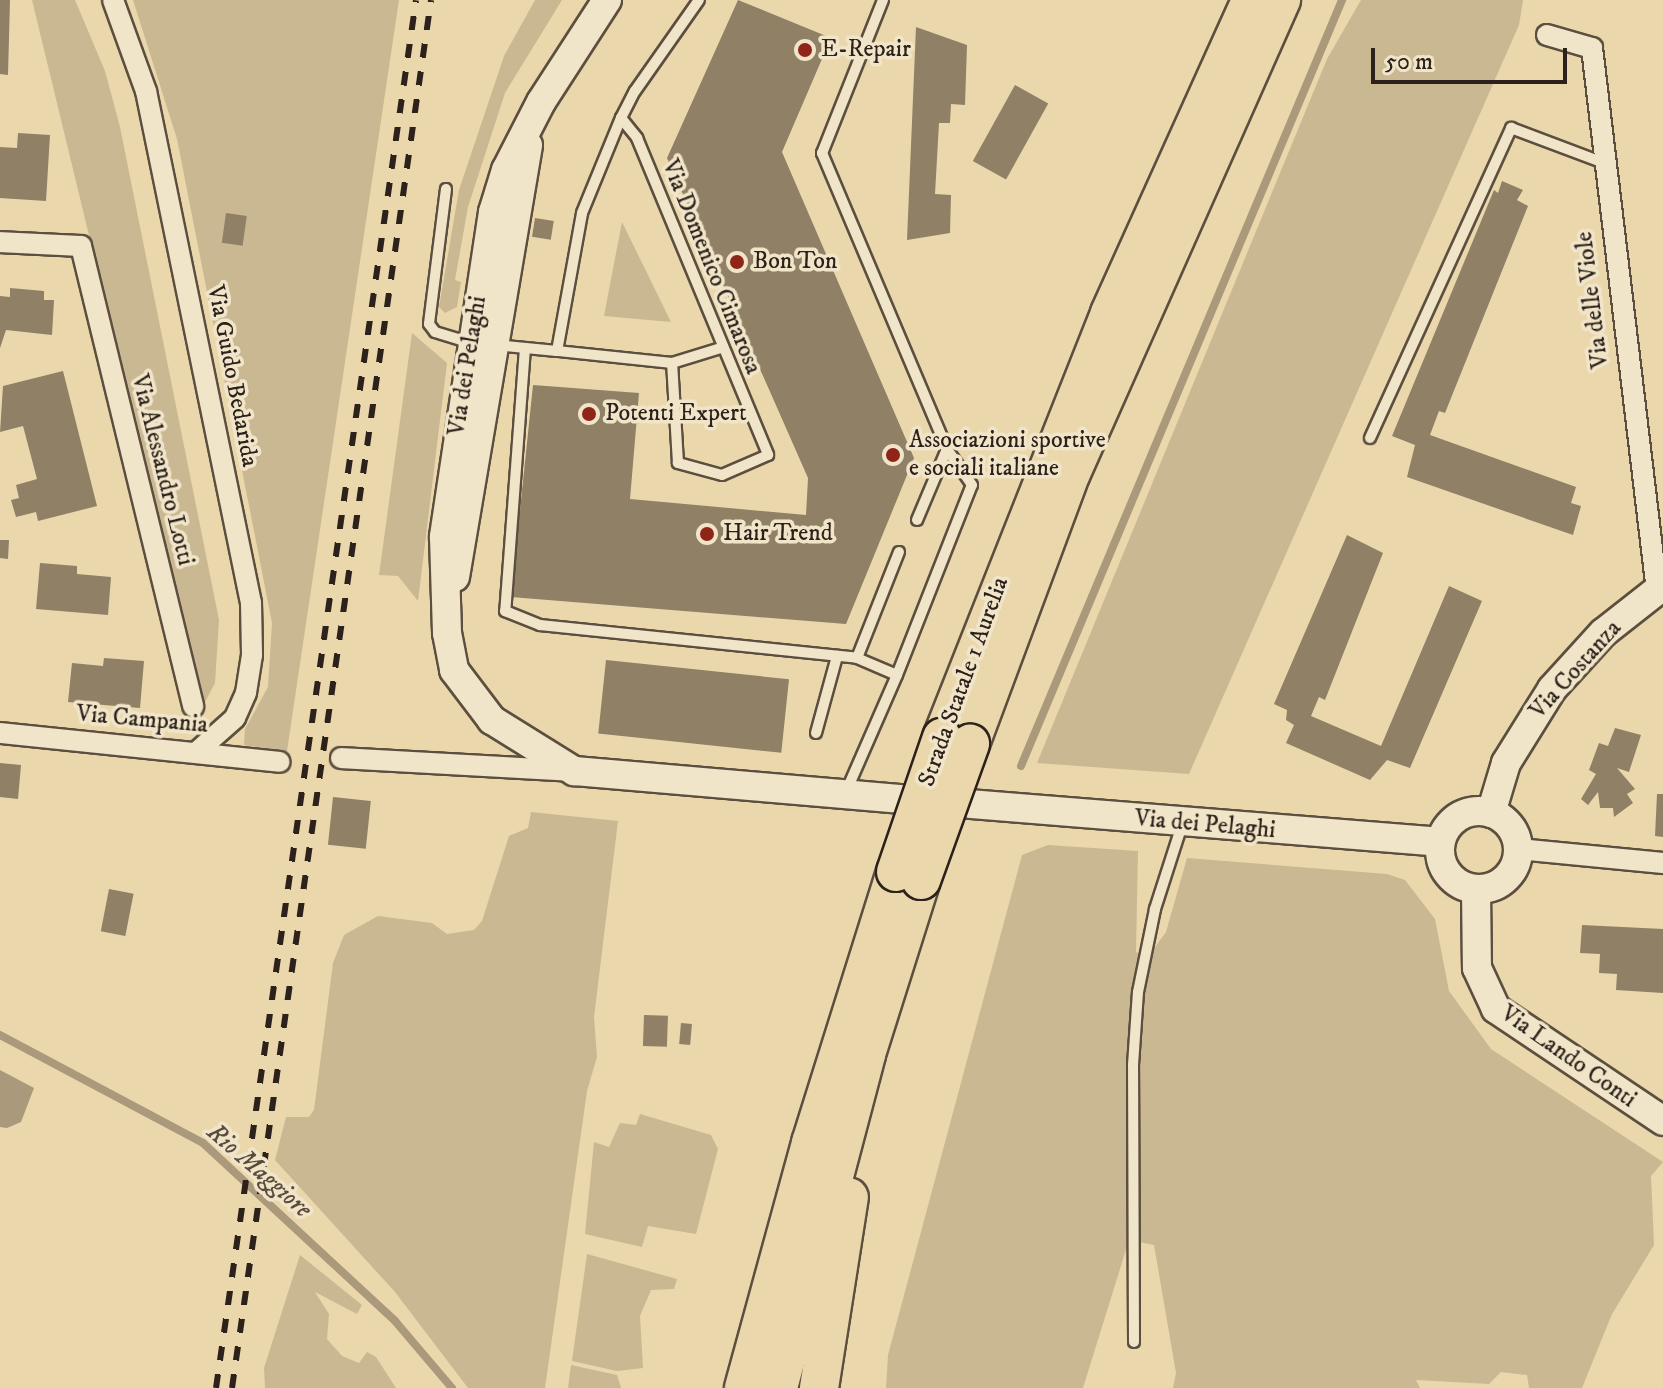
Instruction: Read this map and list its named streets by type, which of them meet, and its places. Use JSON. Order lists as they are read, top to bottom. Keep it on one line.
{"streets":{"highway":["Strada Statale 1 Aurelia"],"street":["Via delle Viole","Via dei Pelaghi","Via Guido Bedarida","Via Alessandro Lotti","Via Costanza","Via Campania","Via Lando Conti"],"lane":["Via Domenico Cimarosa"]},"crossings":[["Via delle Viole","Via Costanza"],["Via dei Pelaghi","Via Costanza"],["Via dei Pelaghi","Via Lando Conti"],["Via Guido Bedarida","Via Campania"],["Via Costanza","Via Lando Conti"]],"water":["Rio Maggiore"],"places":["E-Repair","Bon Ton","Potenti Expert","Associazioni sportive e sociali italiane","Hair Trend"],"scale_bar":"50 m"}
